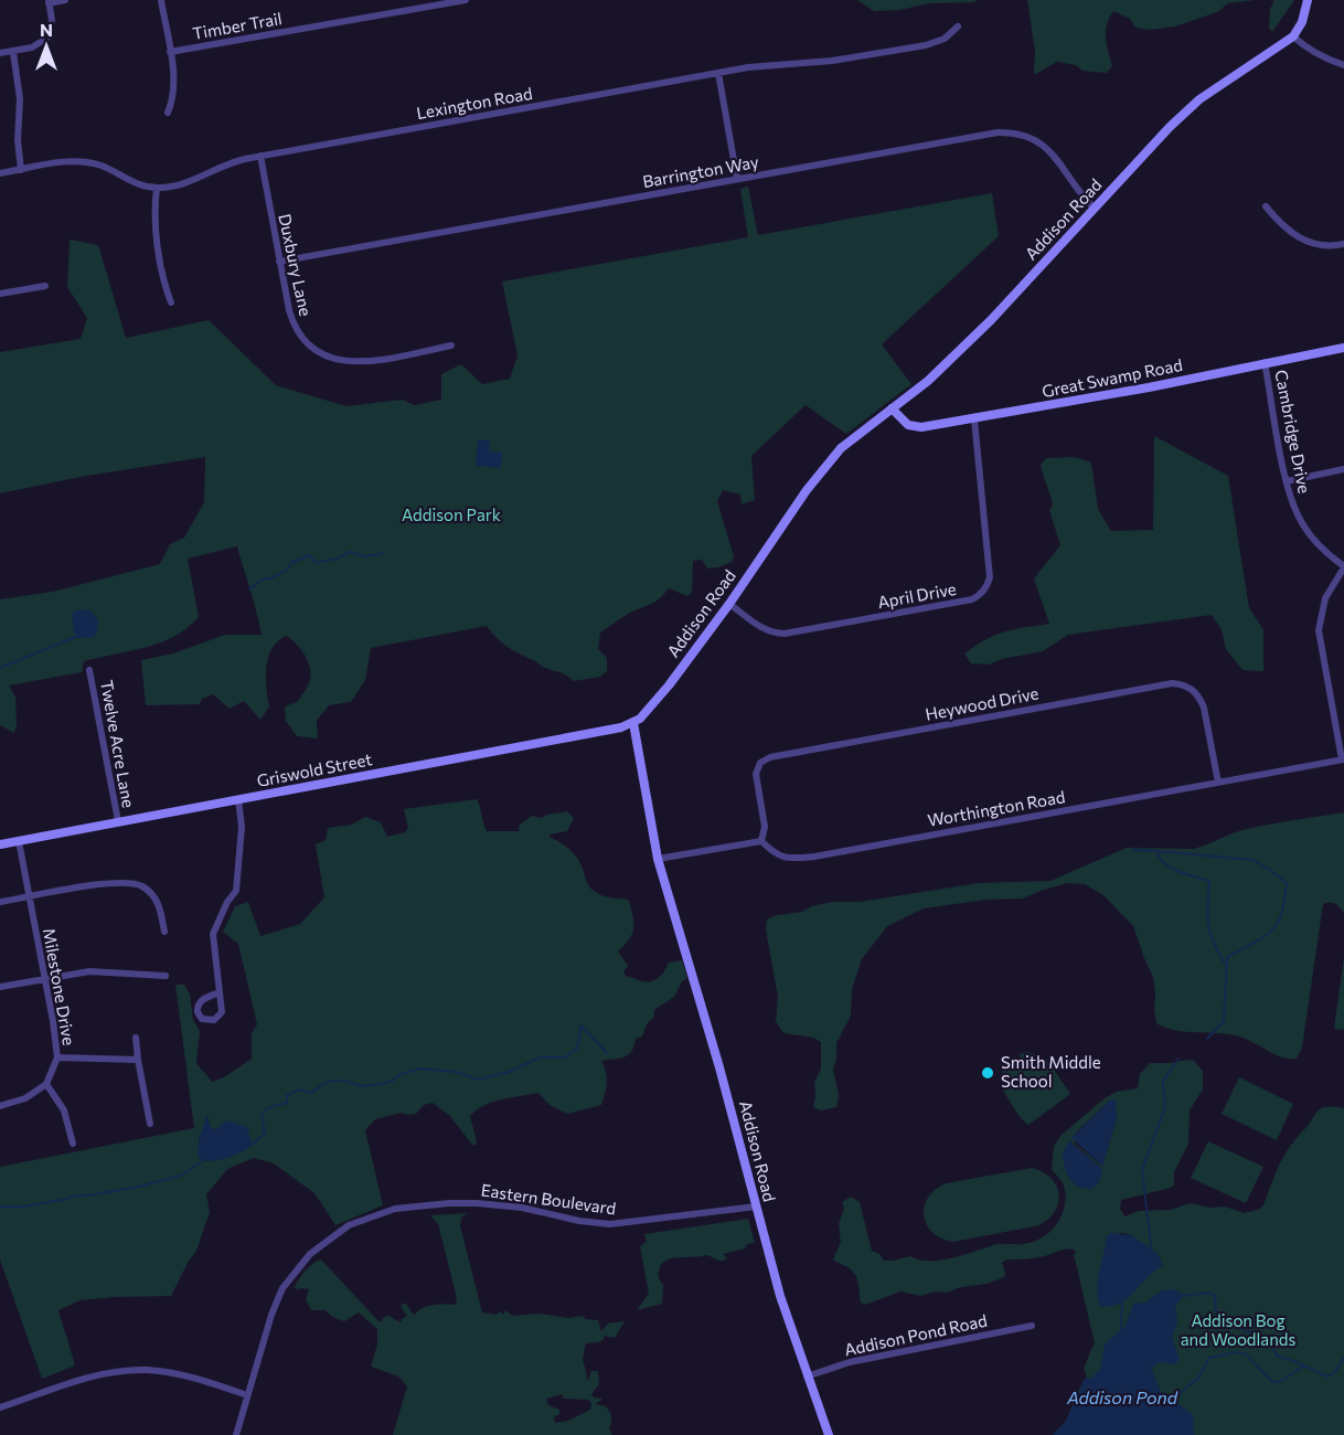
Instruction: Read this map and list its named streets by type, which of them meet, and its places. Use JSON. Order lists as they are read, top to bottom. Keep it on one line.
{"streets":{"main road":["Addison Road","Great Swamp Road","Griswold Street"],"street":["Timber Trail","Lexington Road","Barrington Way","Duxbury Lane","Cambridge Drive","April Drive","Heywood Drive","Twelve Acre Lane","Worthington Road","Milestone Drive","Eastern Boulevard","Addison Pond Road"]},"crossings":[["Lexington Road","Duxbury Lane"],["Barrington Way","Addison Road"],["Barrington Way","Duxbury Lane"],["Addison Road","Great Swamp Road"],["Addison Road","April Drive"],["Addison Road","Griswold Street"],["Addison Road","Eastern Boulevard"],["Addison Road","Addison Pond Road"],["Great Swamp Road","Cambridge Drive"],["Great Swamp Road","April Drive"],["Heywood Drive","Worthington Road"],["Twelve Acre Lane","Griswold Street"],["Griswold Street","Milestone Drive"]],"water":["Addison Pond"],"parks":["Addison Park","Addison Bog and Woodlands"],"places":["Smith Middle School"],"north":"top"}
